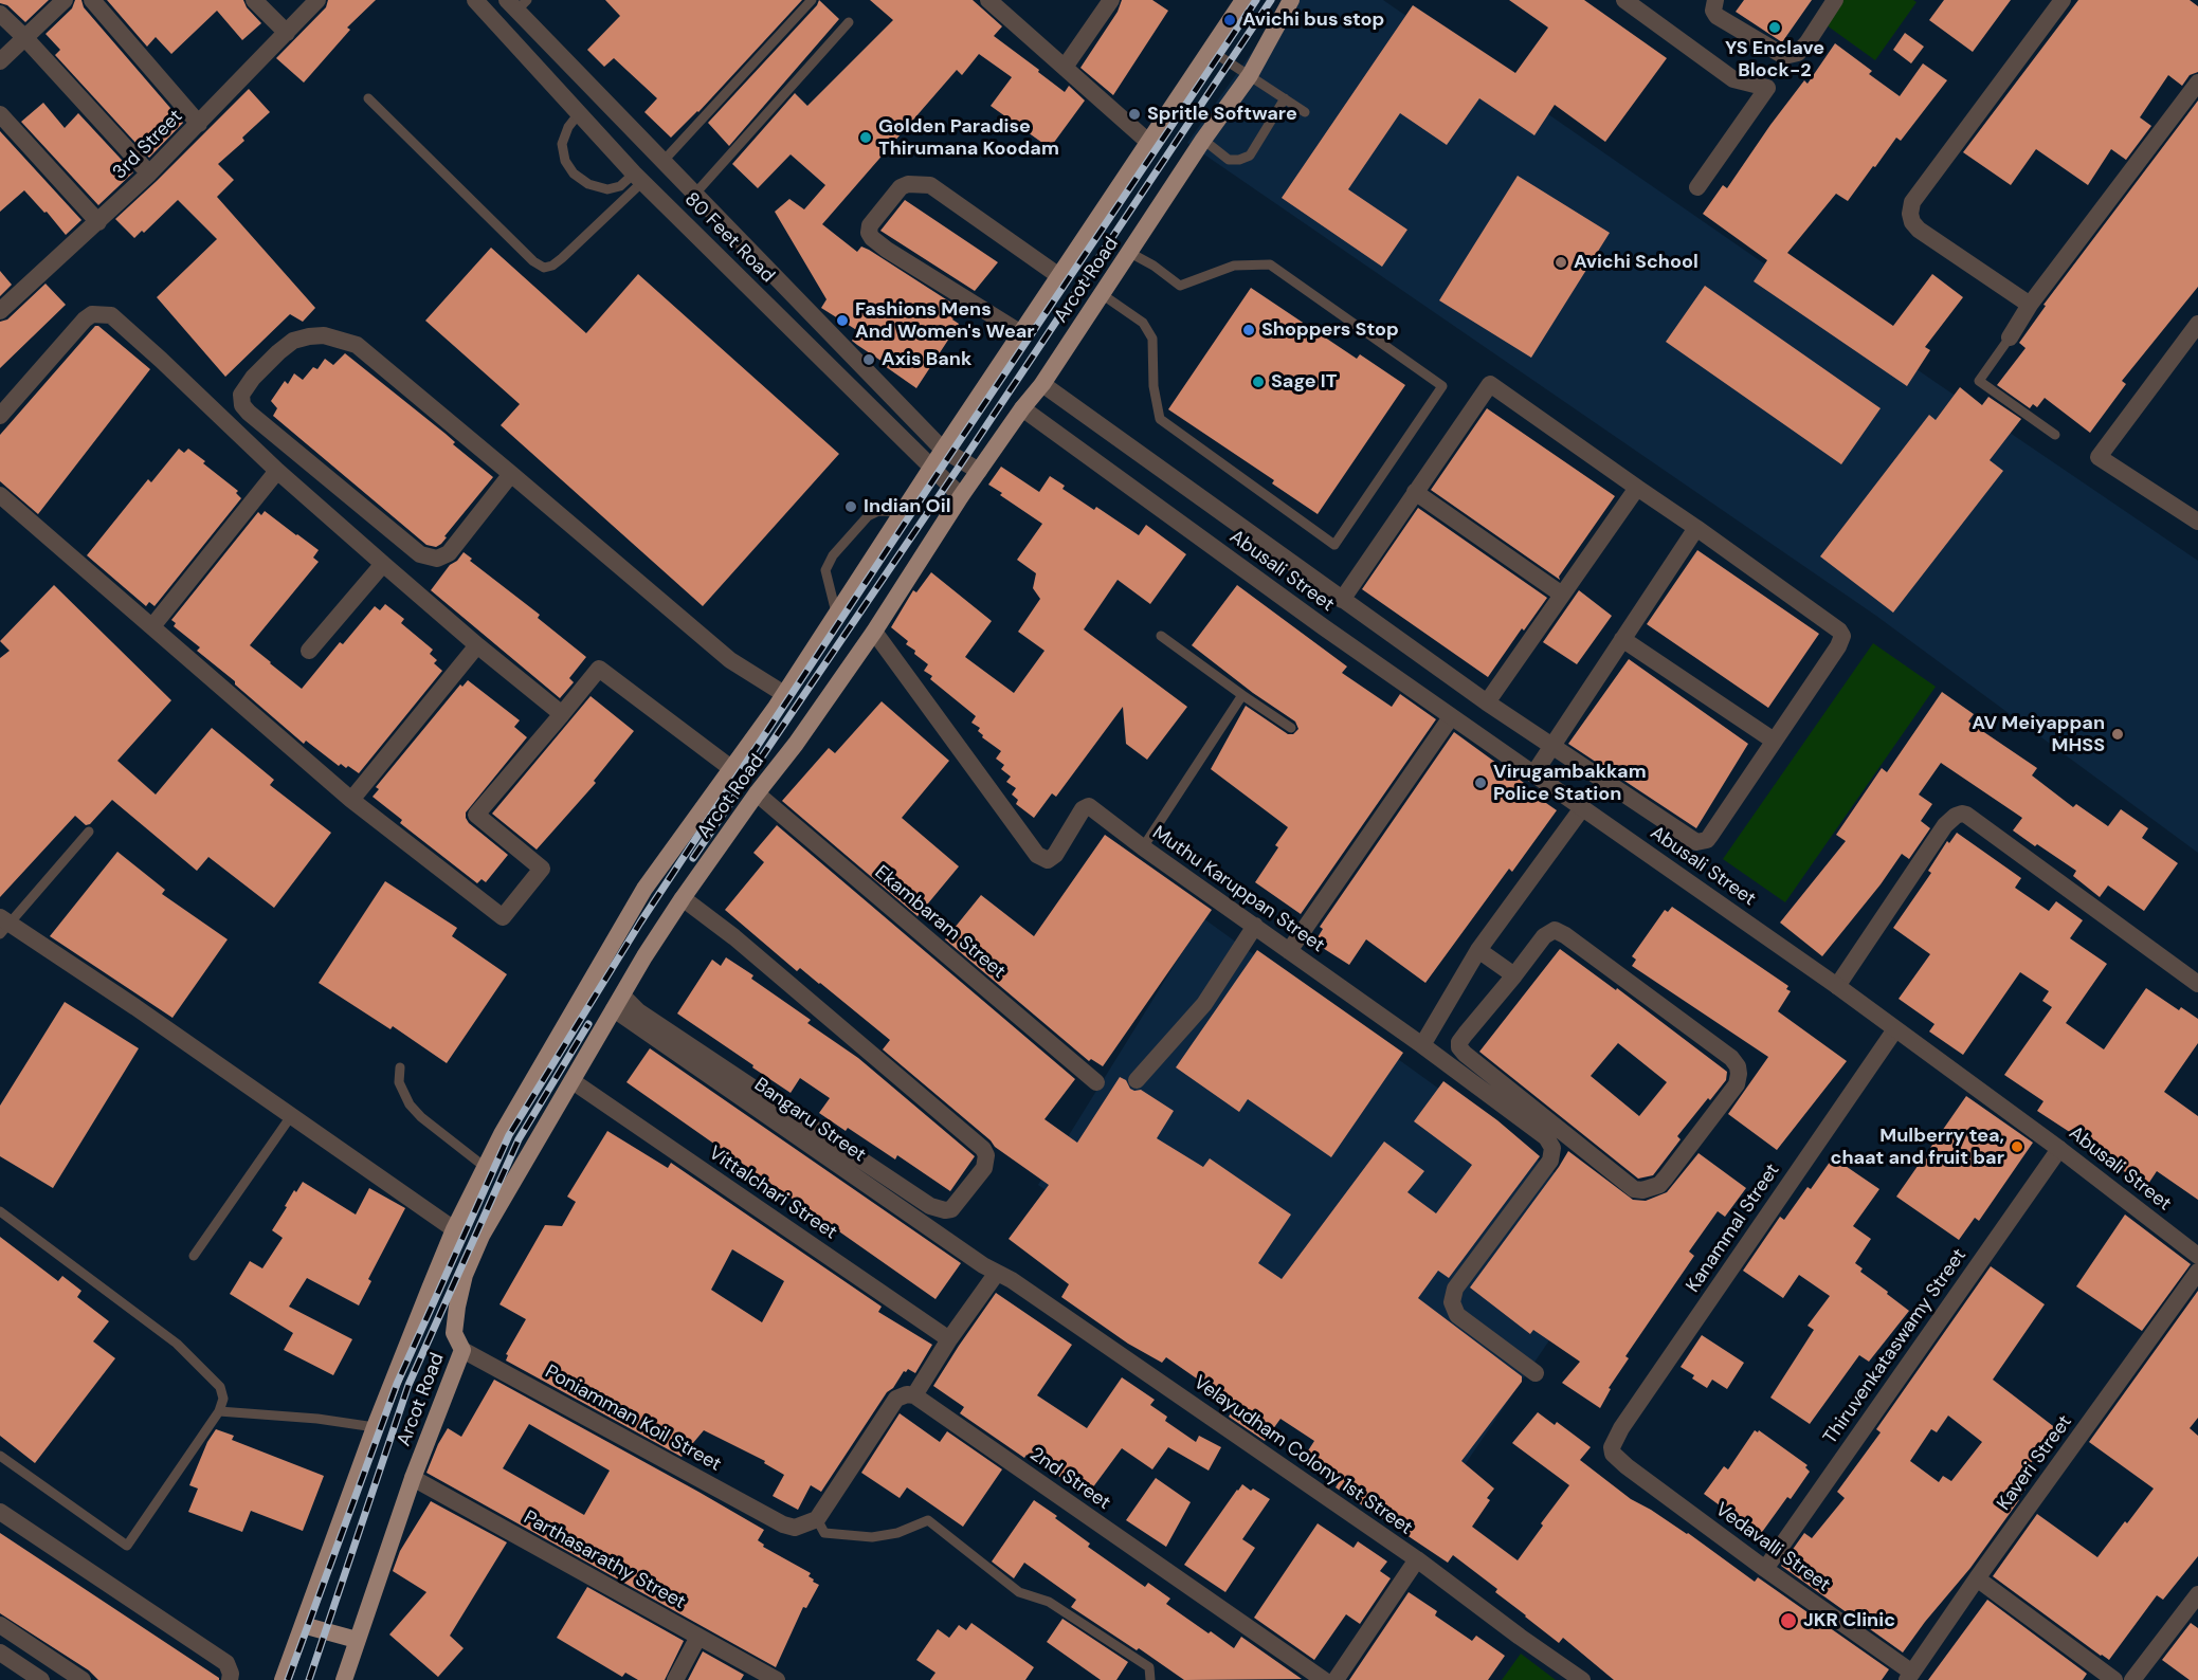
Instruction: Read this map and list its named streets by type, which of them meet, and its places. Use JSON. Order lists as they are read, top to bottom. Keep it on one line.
{"streets":{"main road":["Arcot Road"],"street":["3rd Street","80 Feet Road","Abusali Street","Muthu Karuppan Street","Ekambaram Street","Bangaru Street","Vittalchari Street","Kanammal Street","Thiruvenkataswamy Street","Poniamman Koil Street","Velayudham Colony 1st Street","Kaveri Street","2nd Street","Vedavalli Street","Parthasarathy Street"]},"crossings":[["80 Feet Road","Arcot Road"],["Arcot Road","Abusali Street"],["Arcot Road","Muthu Karuppan Street"],["Arcot Road","Ekambaram Street"],["Arcot Road","Bangaru Street"],["Arcot Road","Vittalchari Street"],["Arcot Road","Poniamman Koil Street"],["Arcot Road","Parthasarathy Street"],["Abusali Street","Kanammal Street"],["Abusali Street","Thiruvenkataswamy Street"],["Bangaru Street","Velayudham Colony 1st Street"],["Kanammal Street","Vedavalli Street"],["Thiruvenkataswamy Street","Vedavalli Street"],["Kaveri Street","Vedavalli Street"]],"places":["Avichi bus stop","YS Enclave Block-2","Spritle Software","Golden Paradise Thirumana Koodam","Avichi School","Fashions Mens And Women's Wear","Shoppers Stop","Axis Bank","Sage IT","Indian Oil","AV Meiyappan MHSS","Virugambakkam Police Station","Mulberry tea, chaat and fruit bar","JKR Clinic"]}
